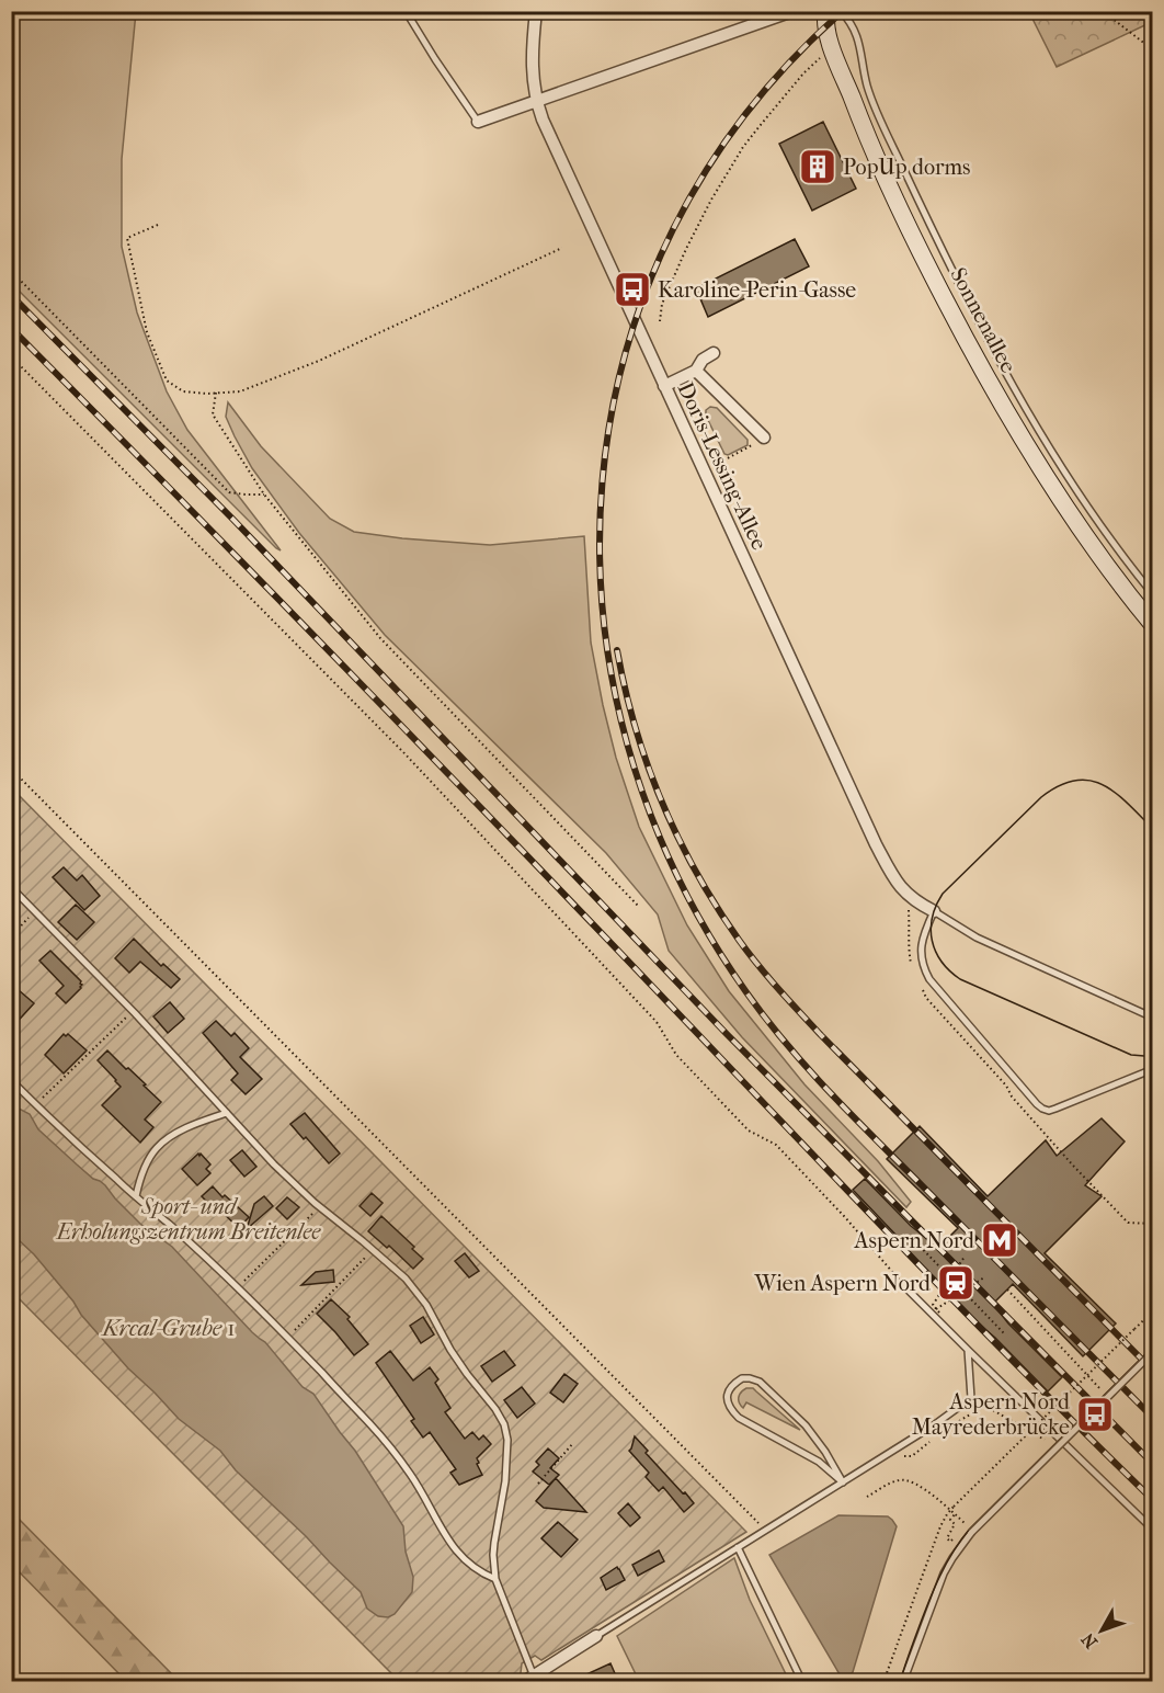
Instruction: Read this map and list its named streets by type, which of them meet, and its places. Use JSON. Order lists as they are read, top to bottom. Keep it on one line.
{"streets":{"street":["Sonnenallee","Doris-Lessing-Allee"]},"water":["Krcal-Grube 1"],"parks":["Sport- und Erholungszentrum Breitenlee"],"places":{"building":["PopUp dorms"],"bus stop":["Karoline-Perin-Gasse","Aspern Nord Mayrederbrücke"],"metro station":["Aspern Nord"],"station":["Wien Aspern Nord"]},"north":"bottom left"}
